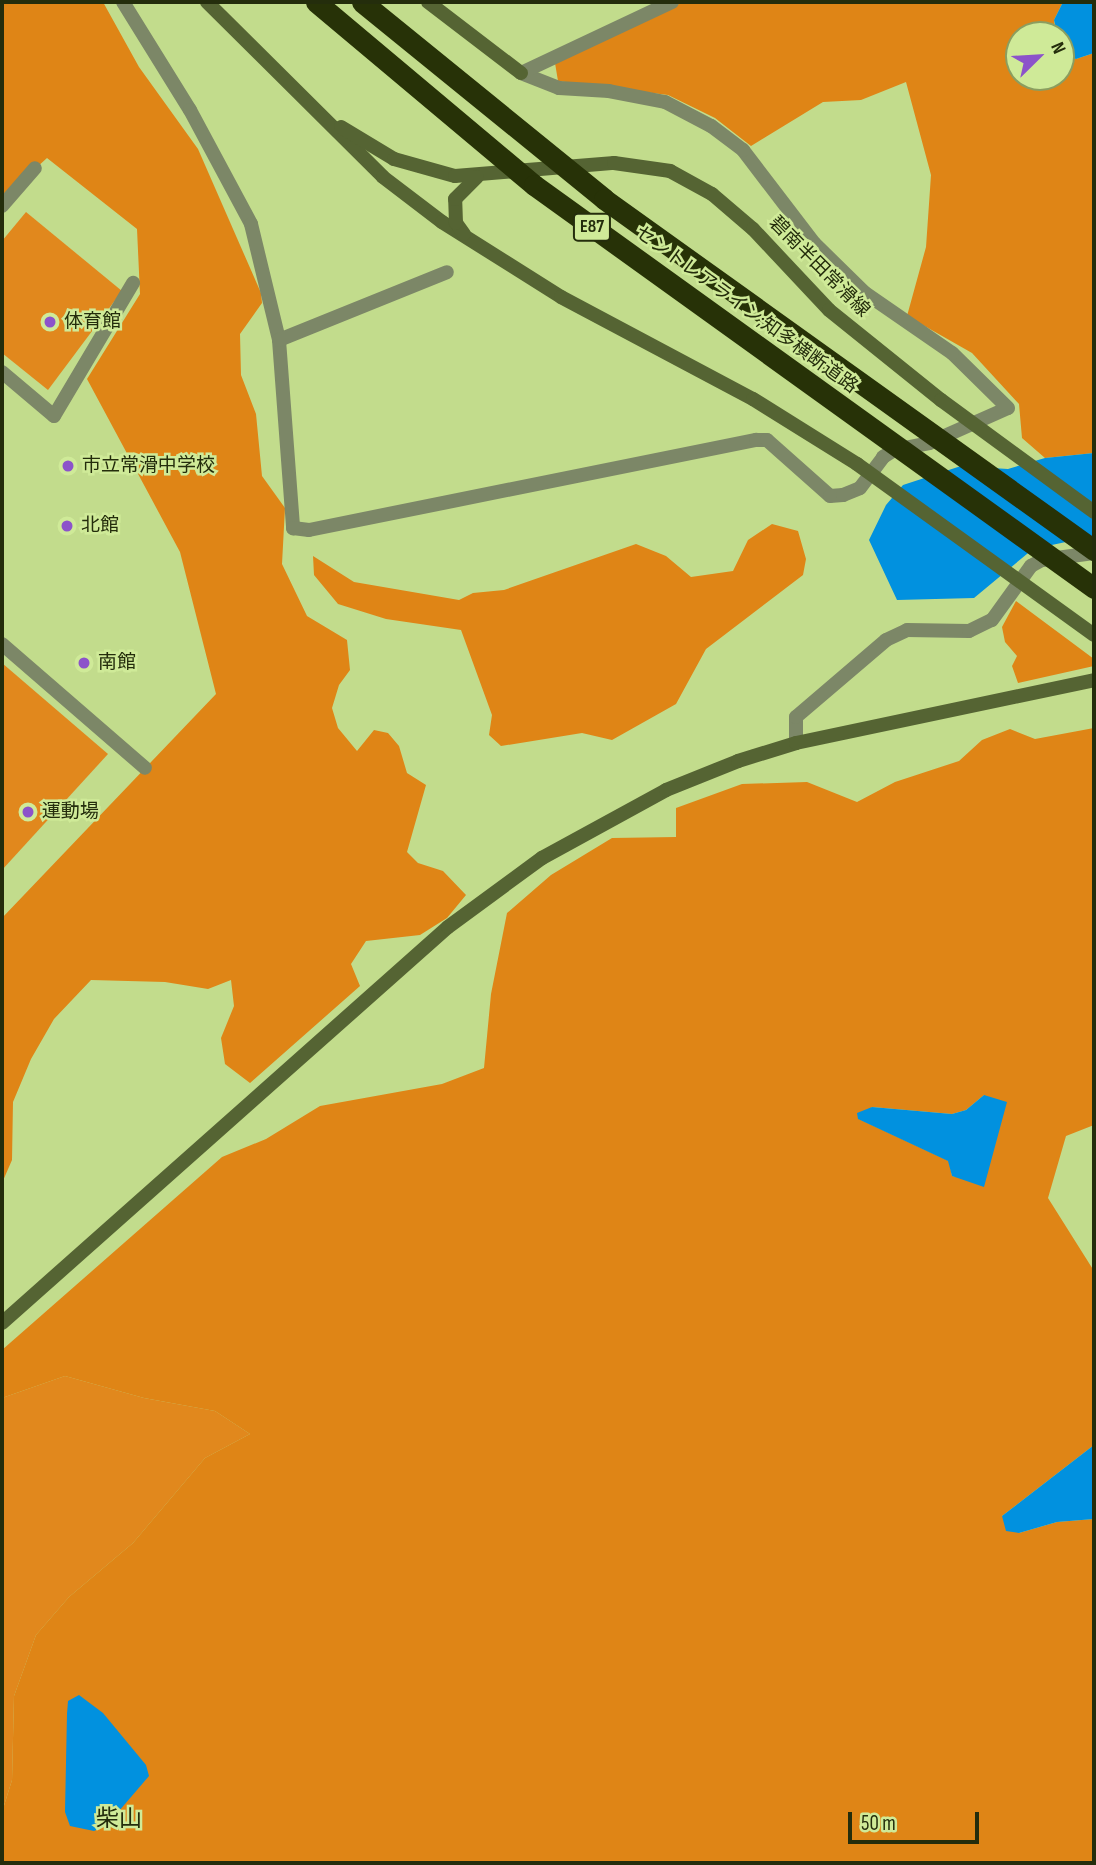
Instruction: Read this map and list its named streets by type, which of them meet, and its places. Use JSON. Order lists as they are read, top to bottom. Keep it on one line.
{"streets":{"highway":["E87","セントレアライン;知多横断道路"],"main road":["碧南半田常滑線"]},"districts":["柴山"],"places":["体育館","市立常滑中学校","北館","南館","運動場"],"scale_bar":"50 m","north":"top right"}
